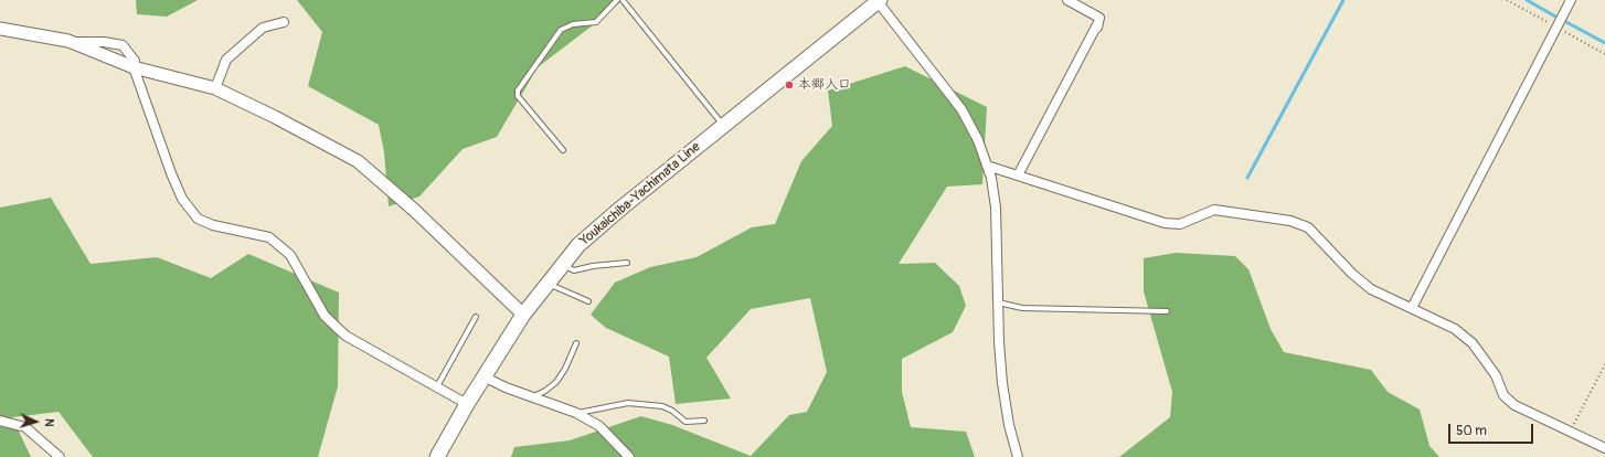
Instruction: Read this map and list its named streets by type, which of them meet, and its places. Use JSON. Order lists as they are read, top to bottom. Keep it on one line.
{"streets":{"main road":["Youkaichiba-Yachimata Line"]},"places":["本郷入口"],"scale_bar":"50 m","north":"right"}
